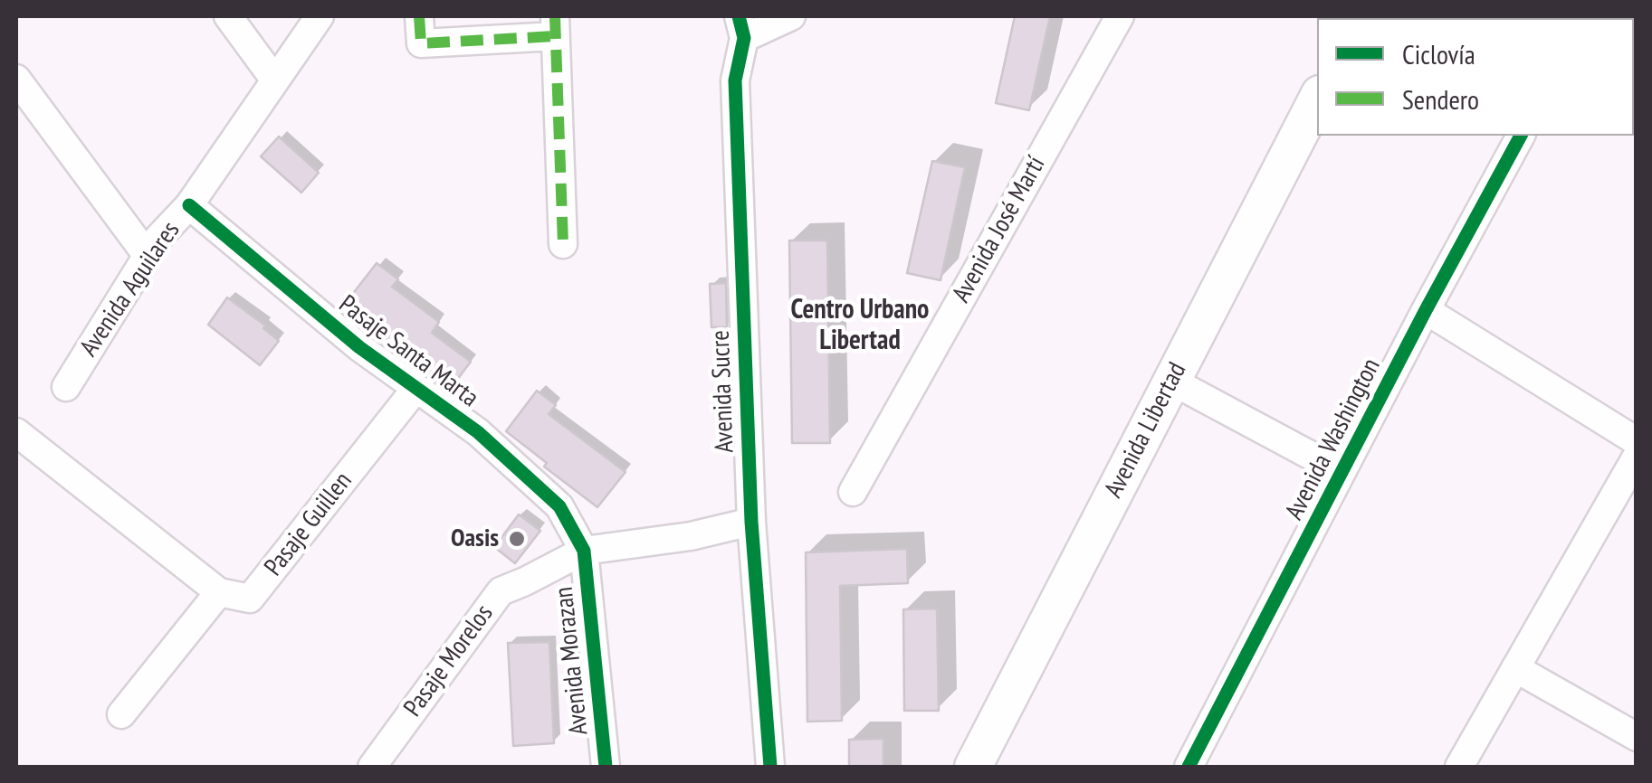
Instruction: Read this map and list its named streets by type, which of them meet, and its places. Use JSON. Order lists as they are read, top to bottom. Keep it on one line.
{"streets":{"main road":["Avenida Libertad"],"street":["Avenida José Martí","Avenida Aguilares","Pasaje Santa Marta","Avenida Sucre","Avenida Washington","Pasaje Guillen","Pasaje Morelos","Avenida Morazan"]},"crossings":[["Avenida Aguilares","Pasaje Santa Marta"],["Pasaje Santa Marta","Pasaje Guillen"],["Pasaje Santa Marta","Pasaje Morelos"],["Pasaje Santa Marta","Avenida Morazan"],["Avenida Sucre","Pasaje Morelos"],["Pasaje Morelos","Avenida Morazan"]],"districts":["Centro Urbano Libertad"],"places":["Oasis"],"legend":["Ciclovía","Sendero"]}
